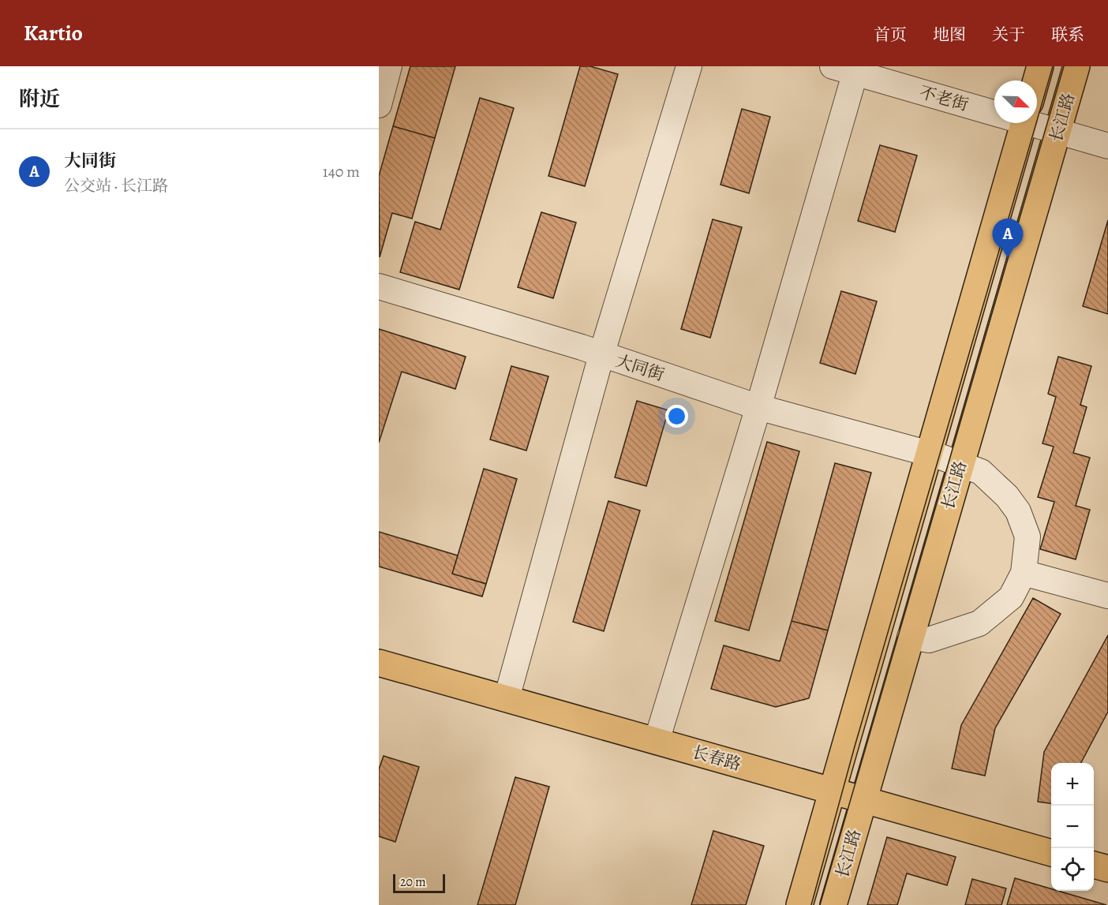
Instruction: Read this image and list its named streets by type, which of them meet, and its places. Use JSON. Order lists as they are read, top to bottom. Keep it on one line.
{"streets":{"main road":["长江路","长春路"],"street":["不老街","大同街"]},"crossings":[["不老街","长江路"],["长江路","大同街"],["长江路","长春路"]],"scale_bar":"20 m","north":"bottom right","page":{"header":"Kartio","nav":["首页","地图","关于","联系"],"heading":"附近","list":[{"mark":"A","name":"大同街","note":"公交站 · 长江路","value":"140 m"}],"pins":"A","map_buttons":["+","−"],"scale":"20 m"}}
